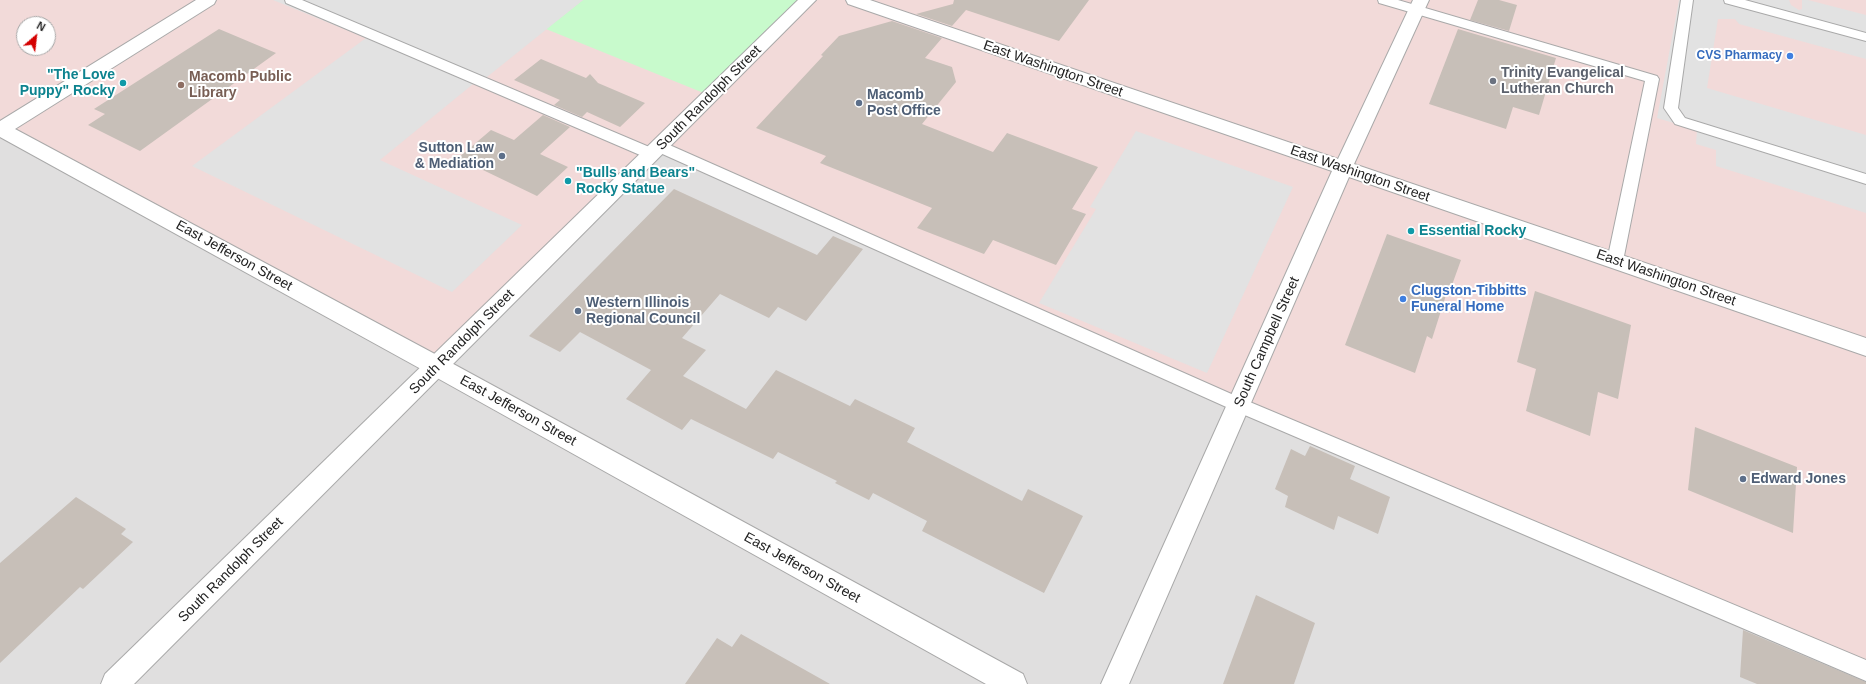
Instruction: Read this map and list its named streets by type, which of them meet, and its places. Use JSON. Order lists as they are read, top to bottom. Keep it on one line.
{"streets":{"street":["East Washington Street","South Randolph Street","East Jefferson Street","South Campbell Street"]},"crossings":[["East Washington Street","South Campbell Street"],["South Randolph Street","East Jefferson Street"]],"places":["CVS Pharmacy","Trinity Evangelical Lutheran Church","\"The Love Puppy\" Rocky","Macomb Public Library","Macomb Post Office","Sutton Law & Mediation","\"Bulls and Bears\" Rocky Statue","Essential Rocky","Clugston-Tibbitts Funeral Home","Western Illinois Regional Council","Edward Jones"],"north":"top right"}
